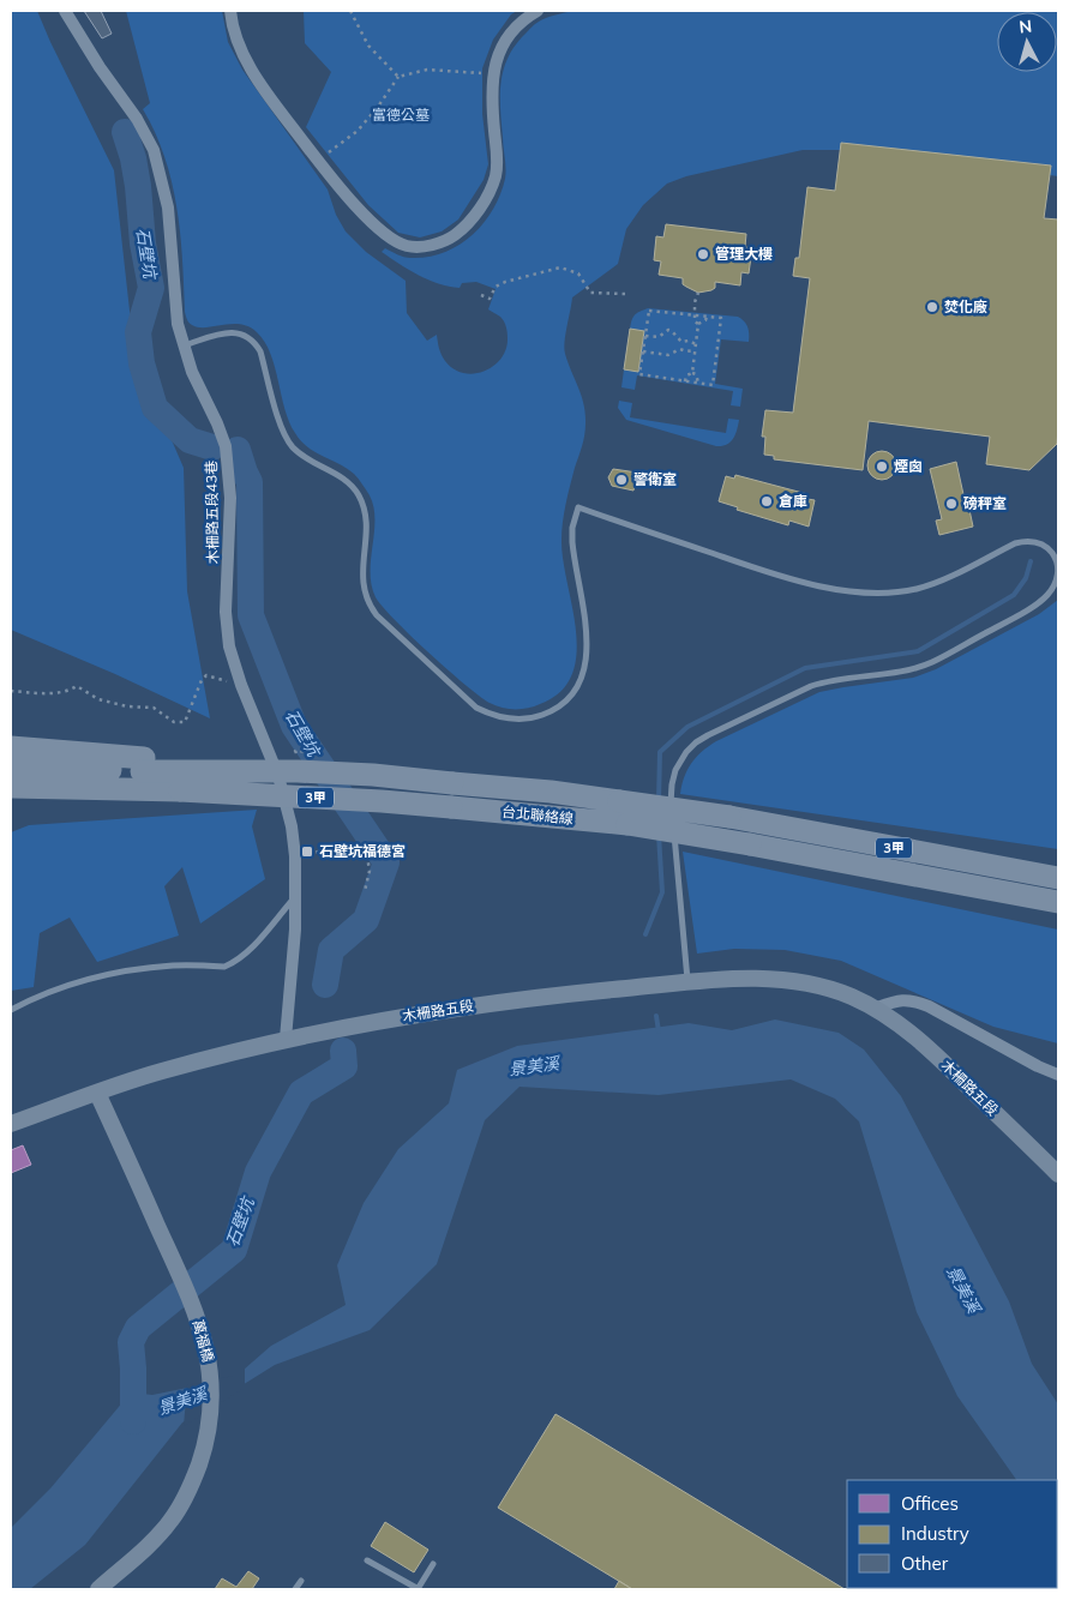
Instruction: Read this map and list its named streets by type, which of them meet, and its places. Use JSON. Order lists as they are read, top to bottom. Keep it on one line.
{"streets":{"highway":["3甲","台北聯絡線"],"main road":["木柵路五段","萬福橋"],"street":["木柵路五段43巷"]},"crossings":[["木柵路五段43巷","木柵路五段"],["木柵路五段","萬福橋"]],"water":["石壁坑","景美溪"],"parks":["富德公墓"],"places":{"other":["管理大樓","焚化廠","煙囪","警衛室","倉庫","磅秤室"],"transit":["石壁坑福德宮"]},"legend":["Offices","Industry","Other"],"north":"top"}
